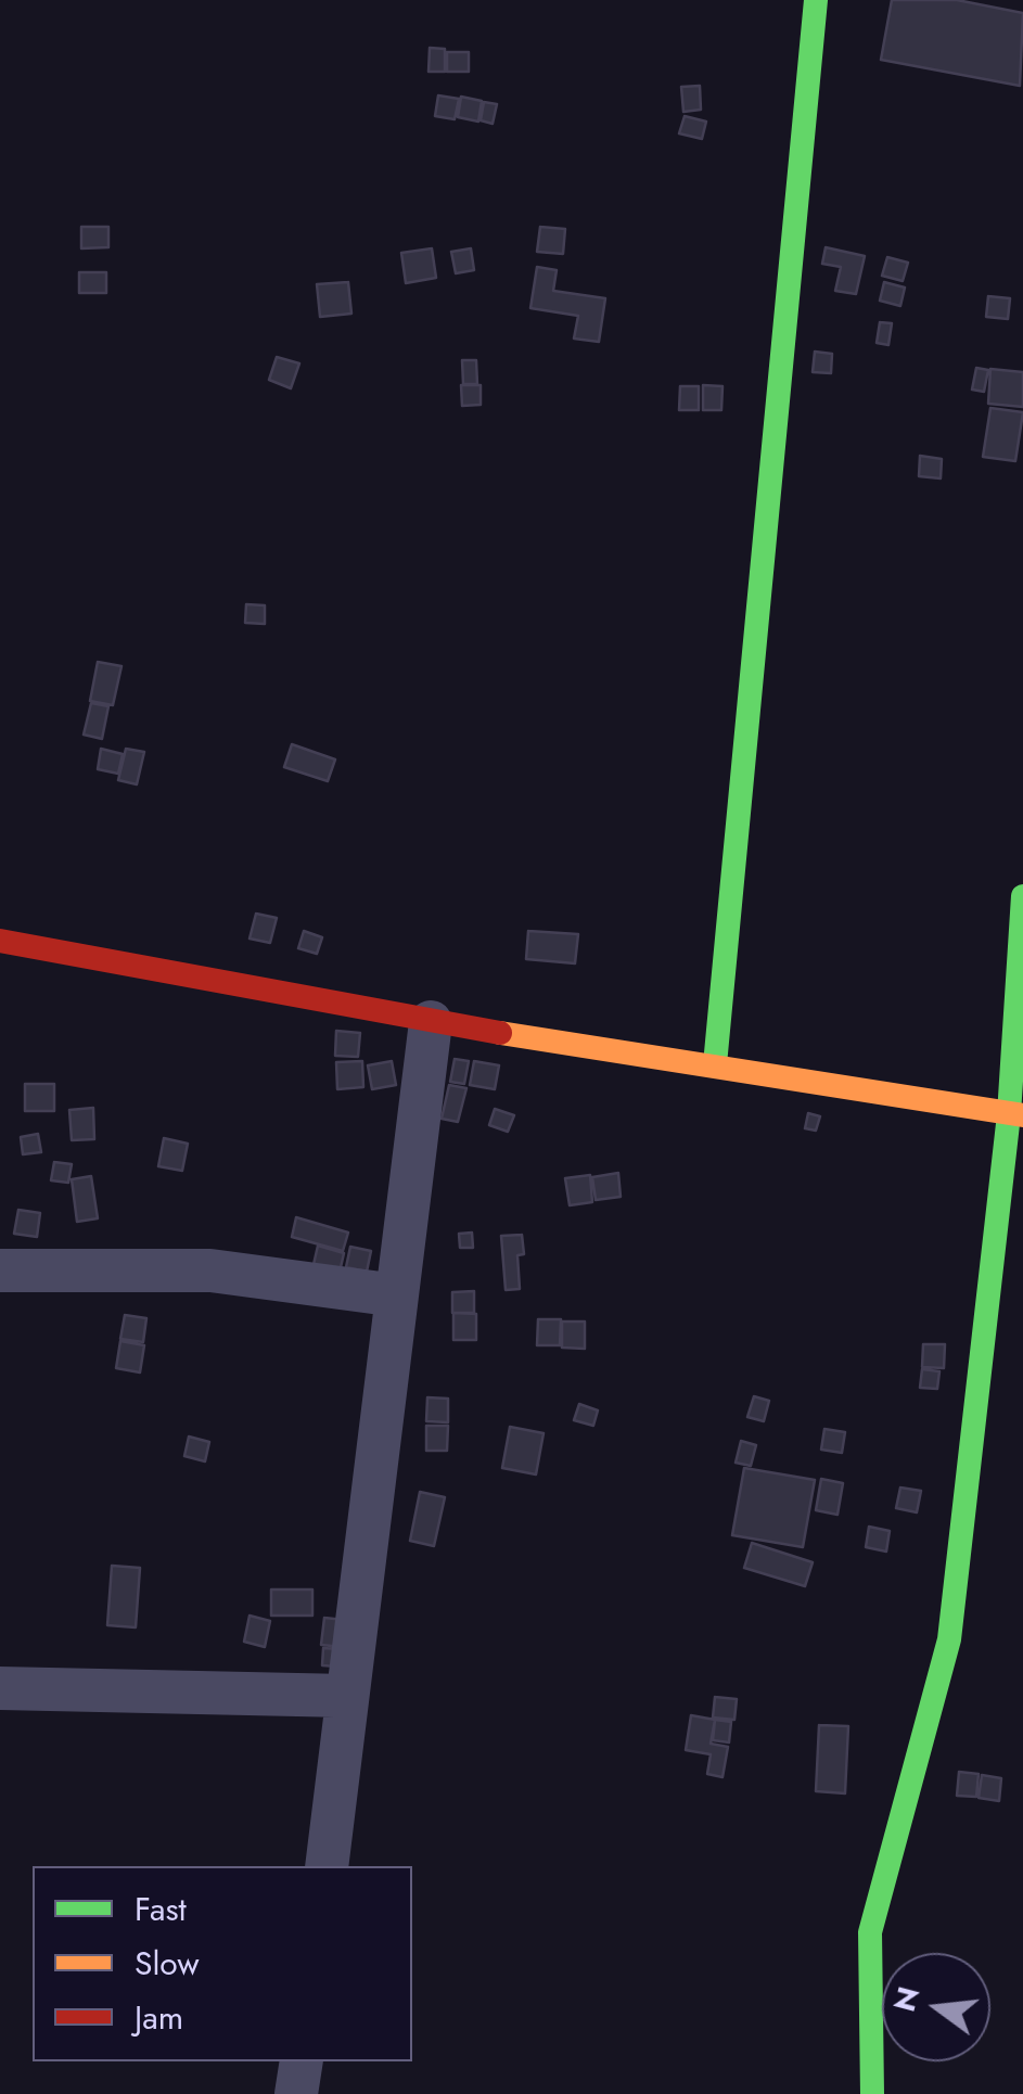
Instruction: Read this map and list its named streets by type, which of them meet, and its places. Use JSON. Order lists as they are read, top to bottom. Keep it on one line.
{"legend":["Fast","Slow","Jam"],"north":"left"}
